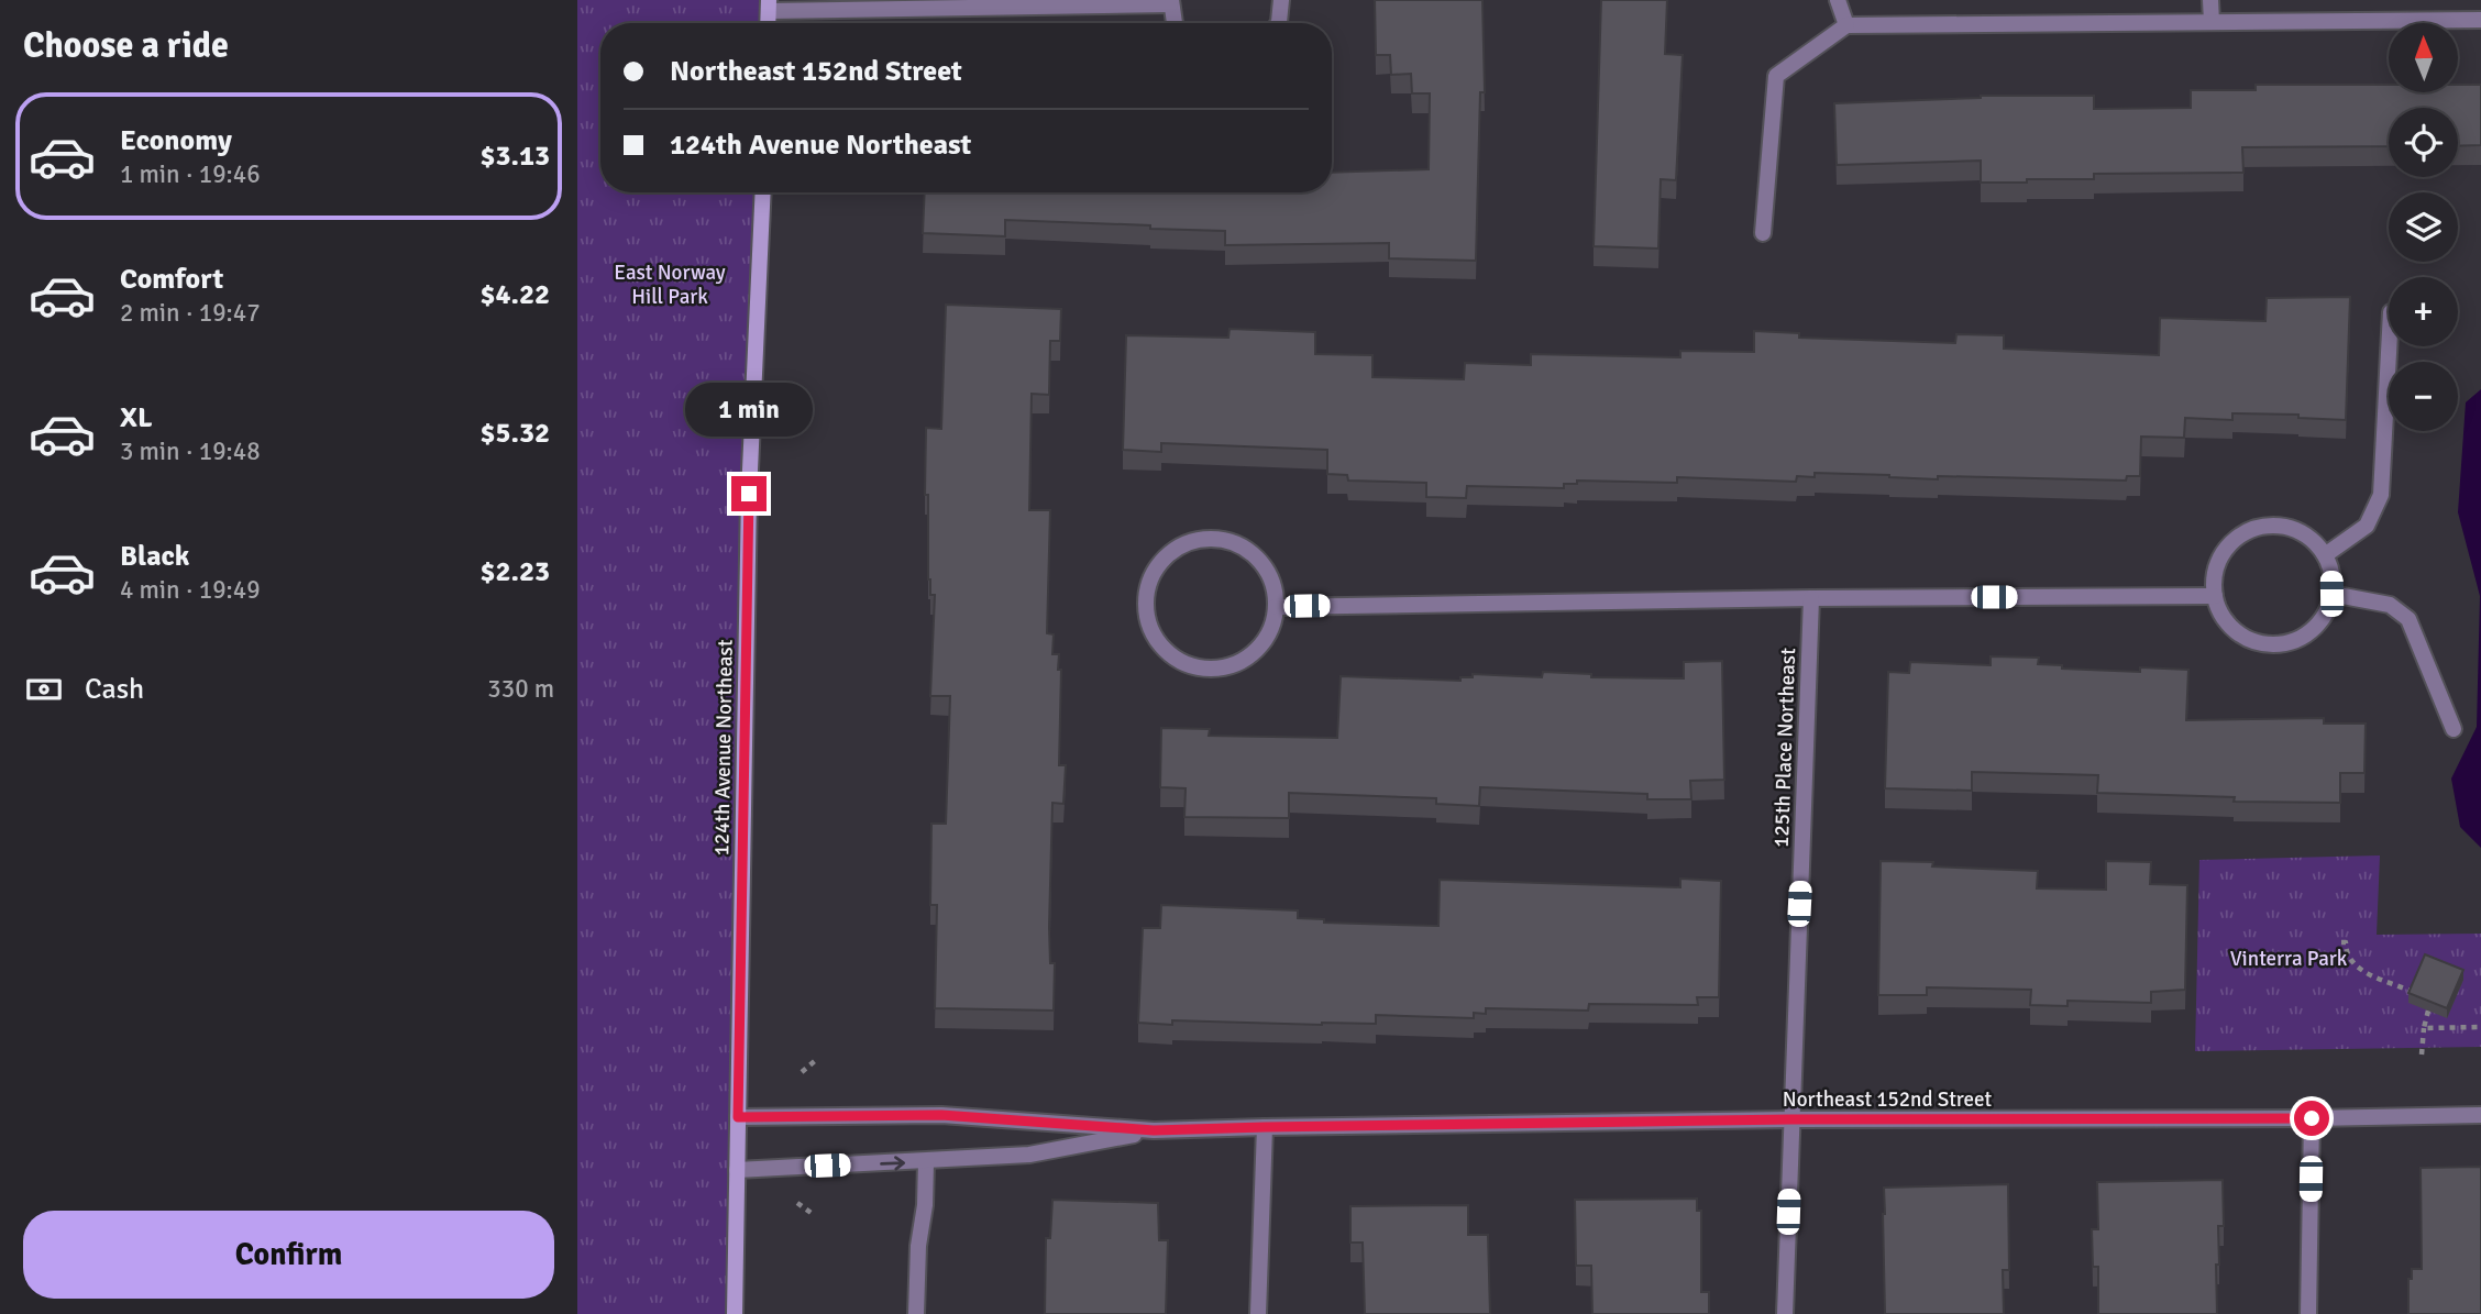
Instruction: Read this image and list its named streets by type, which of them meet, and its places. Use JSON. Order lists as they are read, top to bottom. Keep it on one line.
{"streets":{"street":["124th Avenue Northeast","125th Place Northeast","Northeast 152nd Street"]},"crossings":[["124th Avenue Northeast","Northeast 152nd Street"],["125th Place Northeast","Northeast 152nd Street"]],"parks":["East Norway Hill Park","Vinterra Park"],"north":"top","page":{"heading":"Choose a ride","map_buttons":["+","−"],"banner":["Northeast 152nd Street","124th Avenue Northeast"],"list":[{"name":"Economy","note":"1 min · 19:46","value":"$3.13"},{"name":"Comfort","note":"2 min · 19:47","value":"$4.22"},{"name":"XL","note":"3 min · 19:48","value":"$5.32"},{"name":"Black","note":"4 min · 19:49","value":"$2.23"}],"bubble":"1 min","pay":["Cash","330 m"],"buttons":"Confirm"}}
